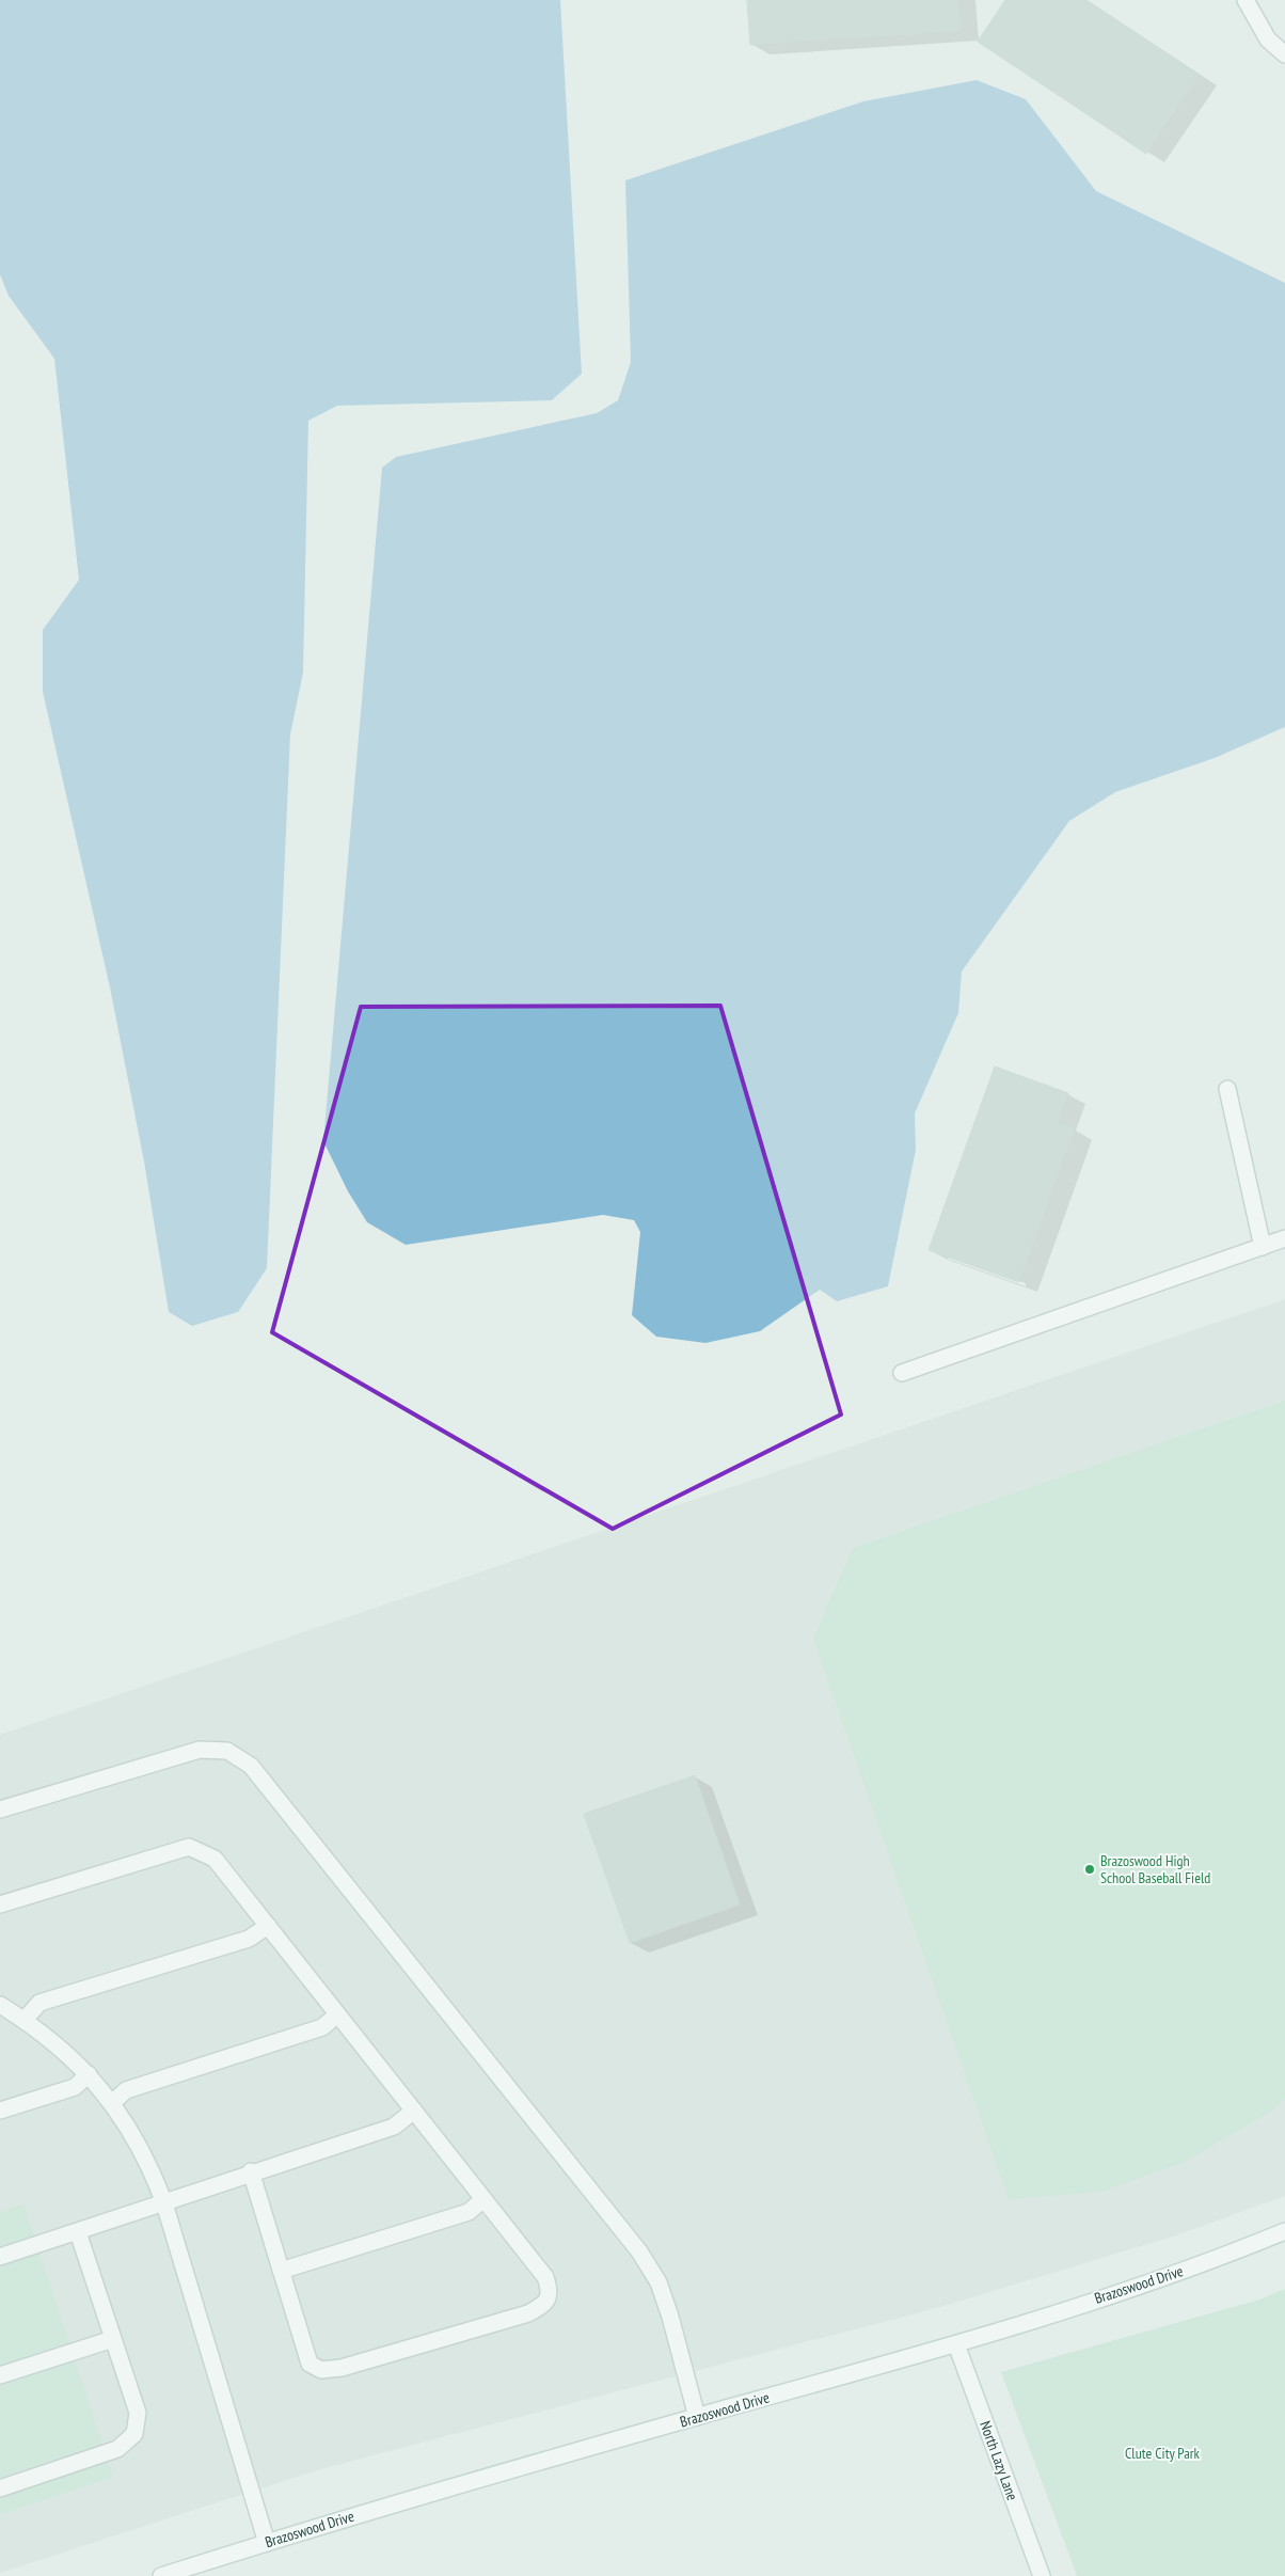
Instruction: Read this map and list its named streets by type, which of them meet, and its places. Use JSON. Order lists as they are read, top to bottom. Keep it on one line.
{"streets":{"street":["Brazoswood Drive","North Lazy Lane"]},"crossings":[["Brazoswood Drive","North Lazy Lane"]],"parks":["Clute City Park"],"places":["Brazoswood High School Baseball Field"]}
